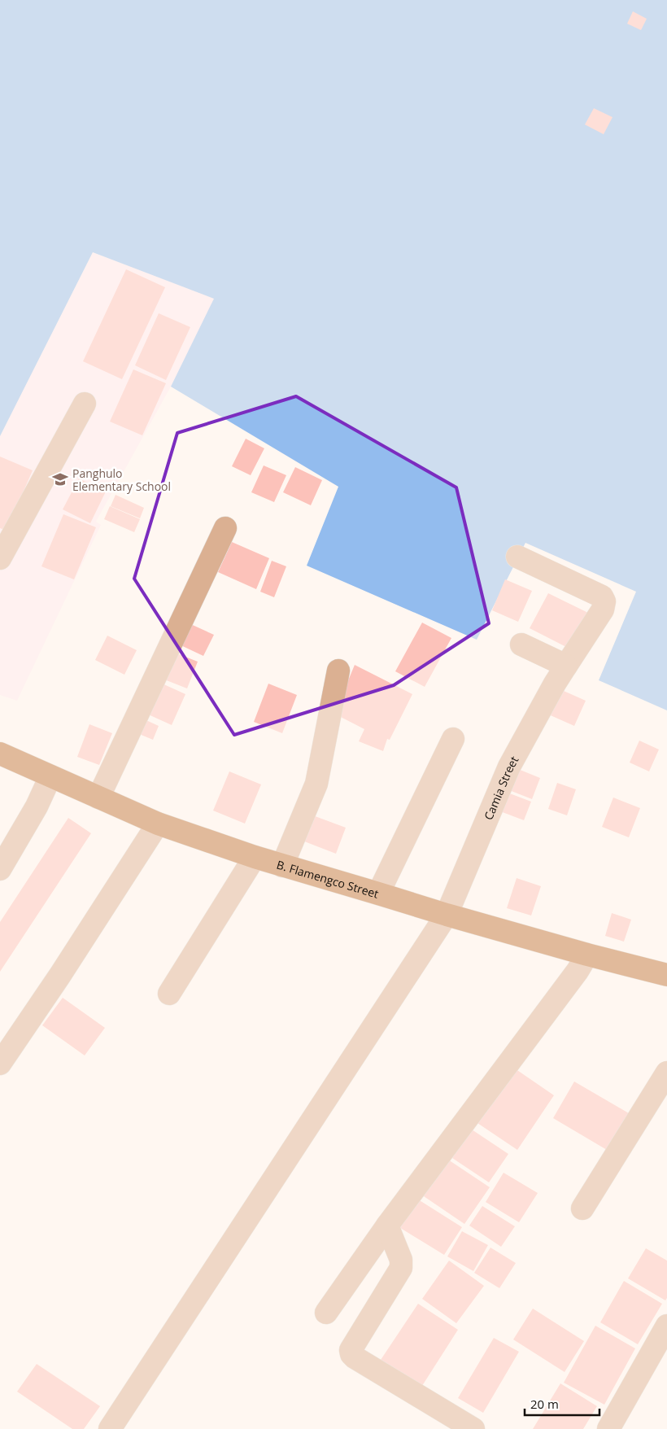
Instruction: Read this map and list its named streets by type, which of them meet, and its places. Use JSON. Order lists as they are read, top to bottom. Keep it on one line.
{"streets":{"main road":["B. Flamengco Street"],"street":["Camia Street"]},"crossings":[["Camia Street","B. Flamengco Street"]],"places":{"school or university":["Panghulo Elementary School"]},"scale_bar":"20 m"}
